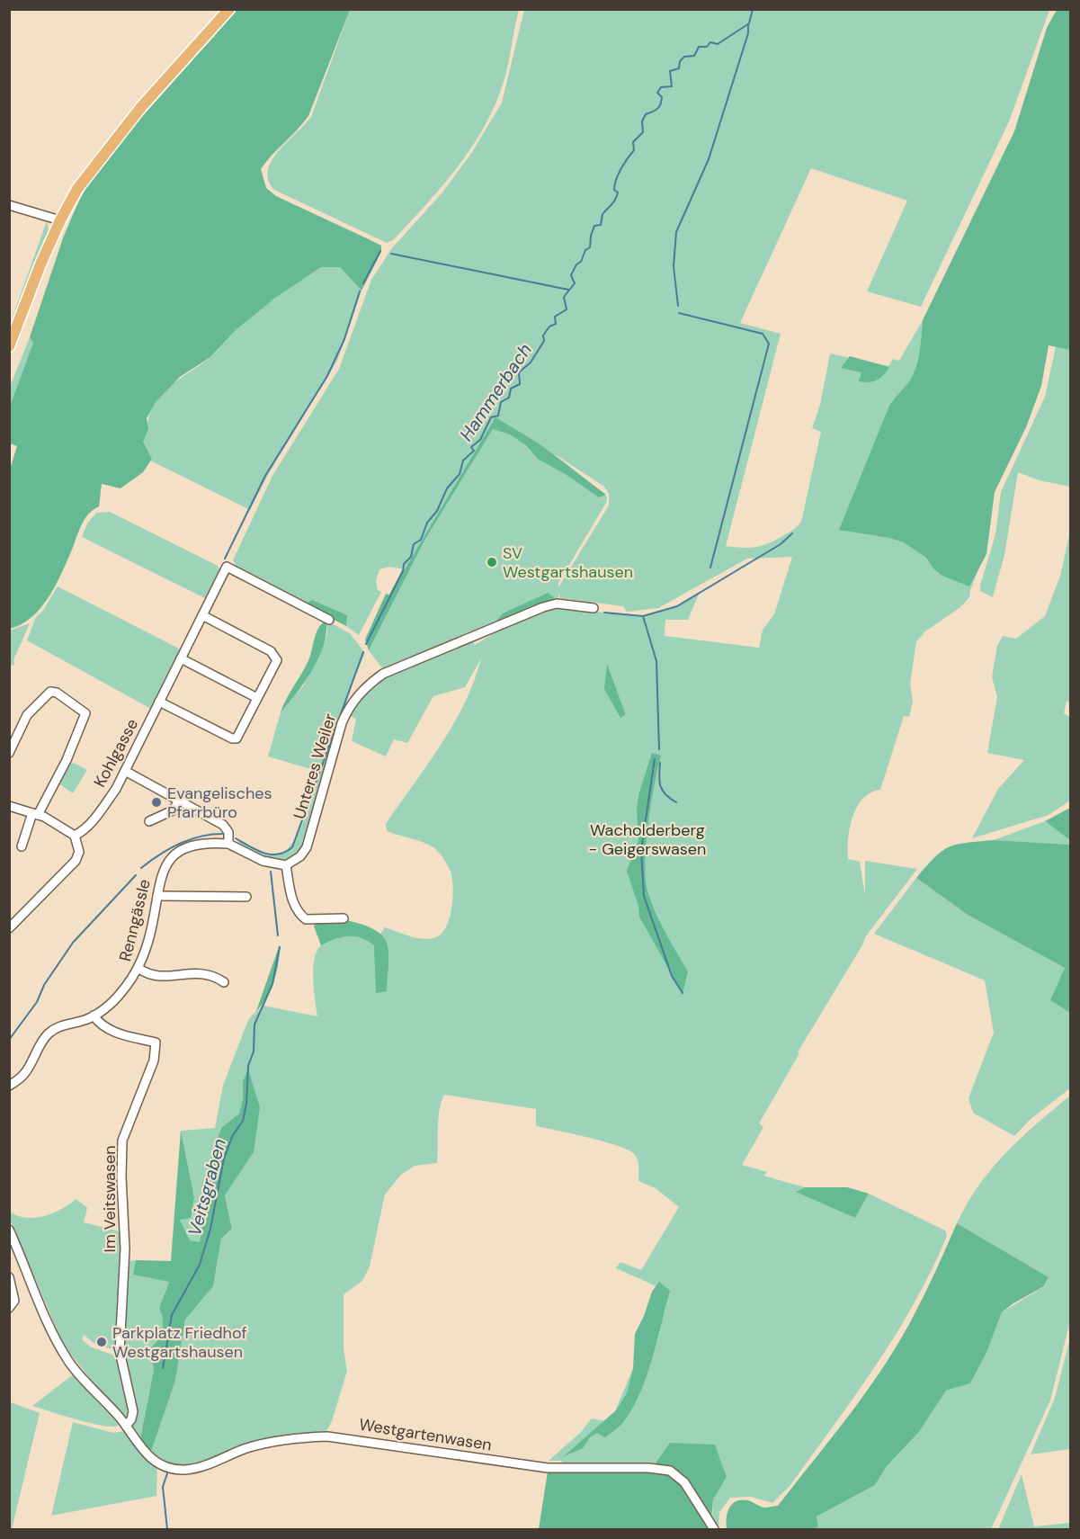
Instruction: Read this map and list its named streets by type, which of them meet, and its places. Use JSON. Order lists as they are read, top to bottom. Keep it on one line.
{"streets":{"street":["Kohlgasse","Unteres Weiler","Renngässle","Im Veitswasen","Westgartenwasen"]},"crossings":[["Renngässle","Im Veitswasen"],["Im Veitswasen","Westgartenwasen"]],"water":["Hammerbach","Veitsgraben"],"parks":["Wacholderberg - Geigerswasen"],"places":["SV Westgartshausen","Evangelisches Pfarrbüro","Parkplatz Friedhof Westgartshausen"]}
